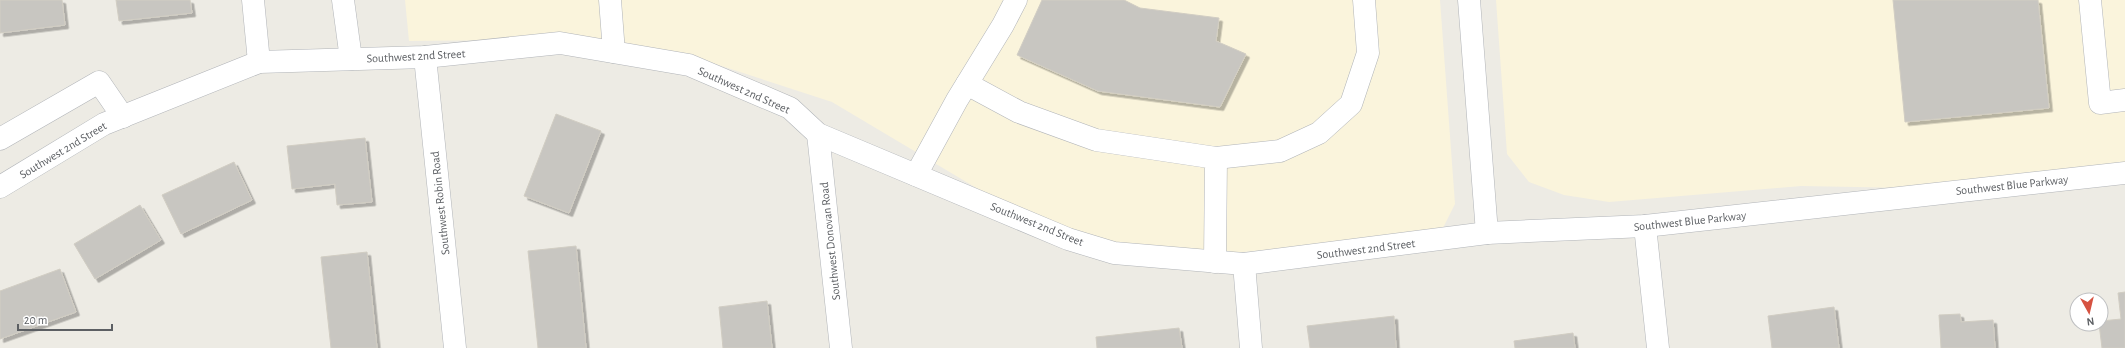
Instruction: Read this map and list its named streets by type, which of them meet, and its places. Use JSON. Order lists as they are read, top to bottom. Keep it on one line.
{"streets":{"street":["Southwest 2nd Street","Southwest Blue Parkway","Southwest Robin Road","Southwest Donovan Road"]},"crossings":[["Southwest 2nd Street","Southwest Blue Parkway"],["Southwest 2nd Street","Southwest Robin Road"],["Southwest 2nd Street","Southwest Donovan Road"]],"scale_bar":"20 m","north":"bottom"}
